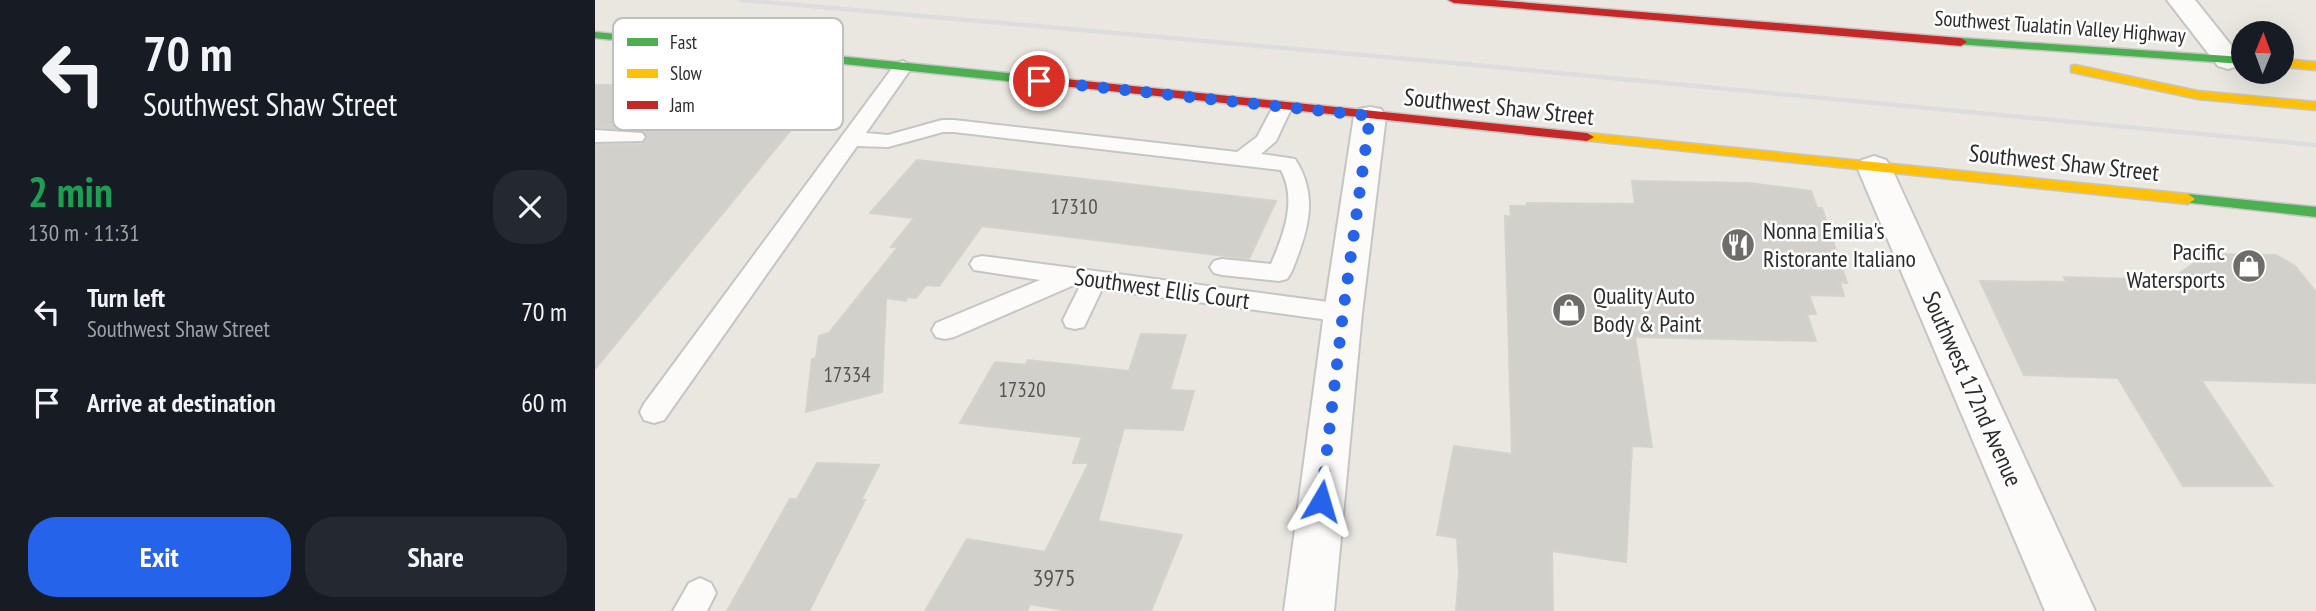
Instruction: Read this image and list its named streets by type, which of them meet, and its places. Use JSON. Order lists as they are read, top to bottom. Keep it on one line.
{"streets":{"street":["Southwest Tualatin Valley Highway","Southwest Shaw Street","Southwest 172nd Avenue"],"lane":["Southwest Ellis Court"]},"crossings":[["Southwest Shaw Street","Southwest 172nd Avenue"]],"places":{"restaurant":["Nonna Emilia's Ristorante Italiano"],"shop":["Pacific Watersports","Quality Auto Body & Paint"]},"house_numbers":["17310","17334","17320","3975"],"legend":["Fast","Slow","Jam"],"north":"top","page":{"turn":["70 m","Southwest Shaw Street"],"heading":["2 min","130 m · 11:31"],"list":[{"name":"Turn left","note":"Southwest Shaw Street","value":"70 m"},{"name":"Arrive at destination","value":"60 m"}],"buttons":["Exit","Share"]}}
